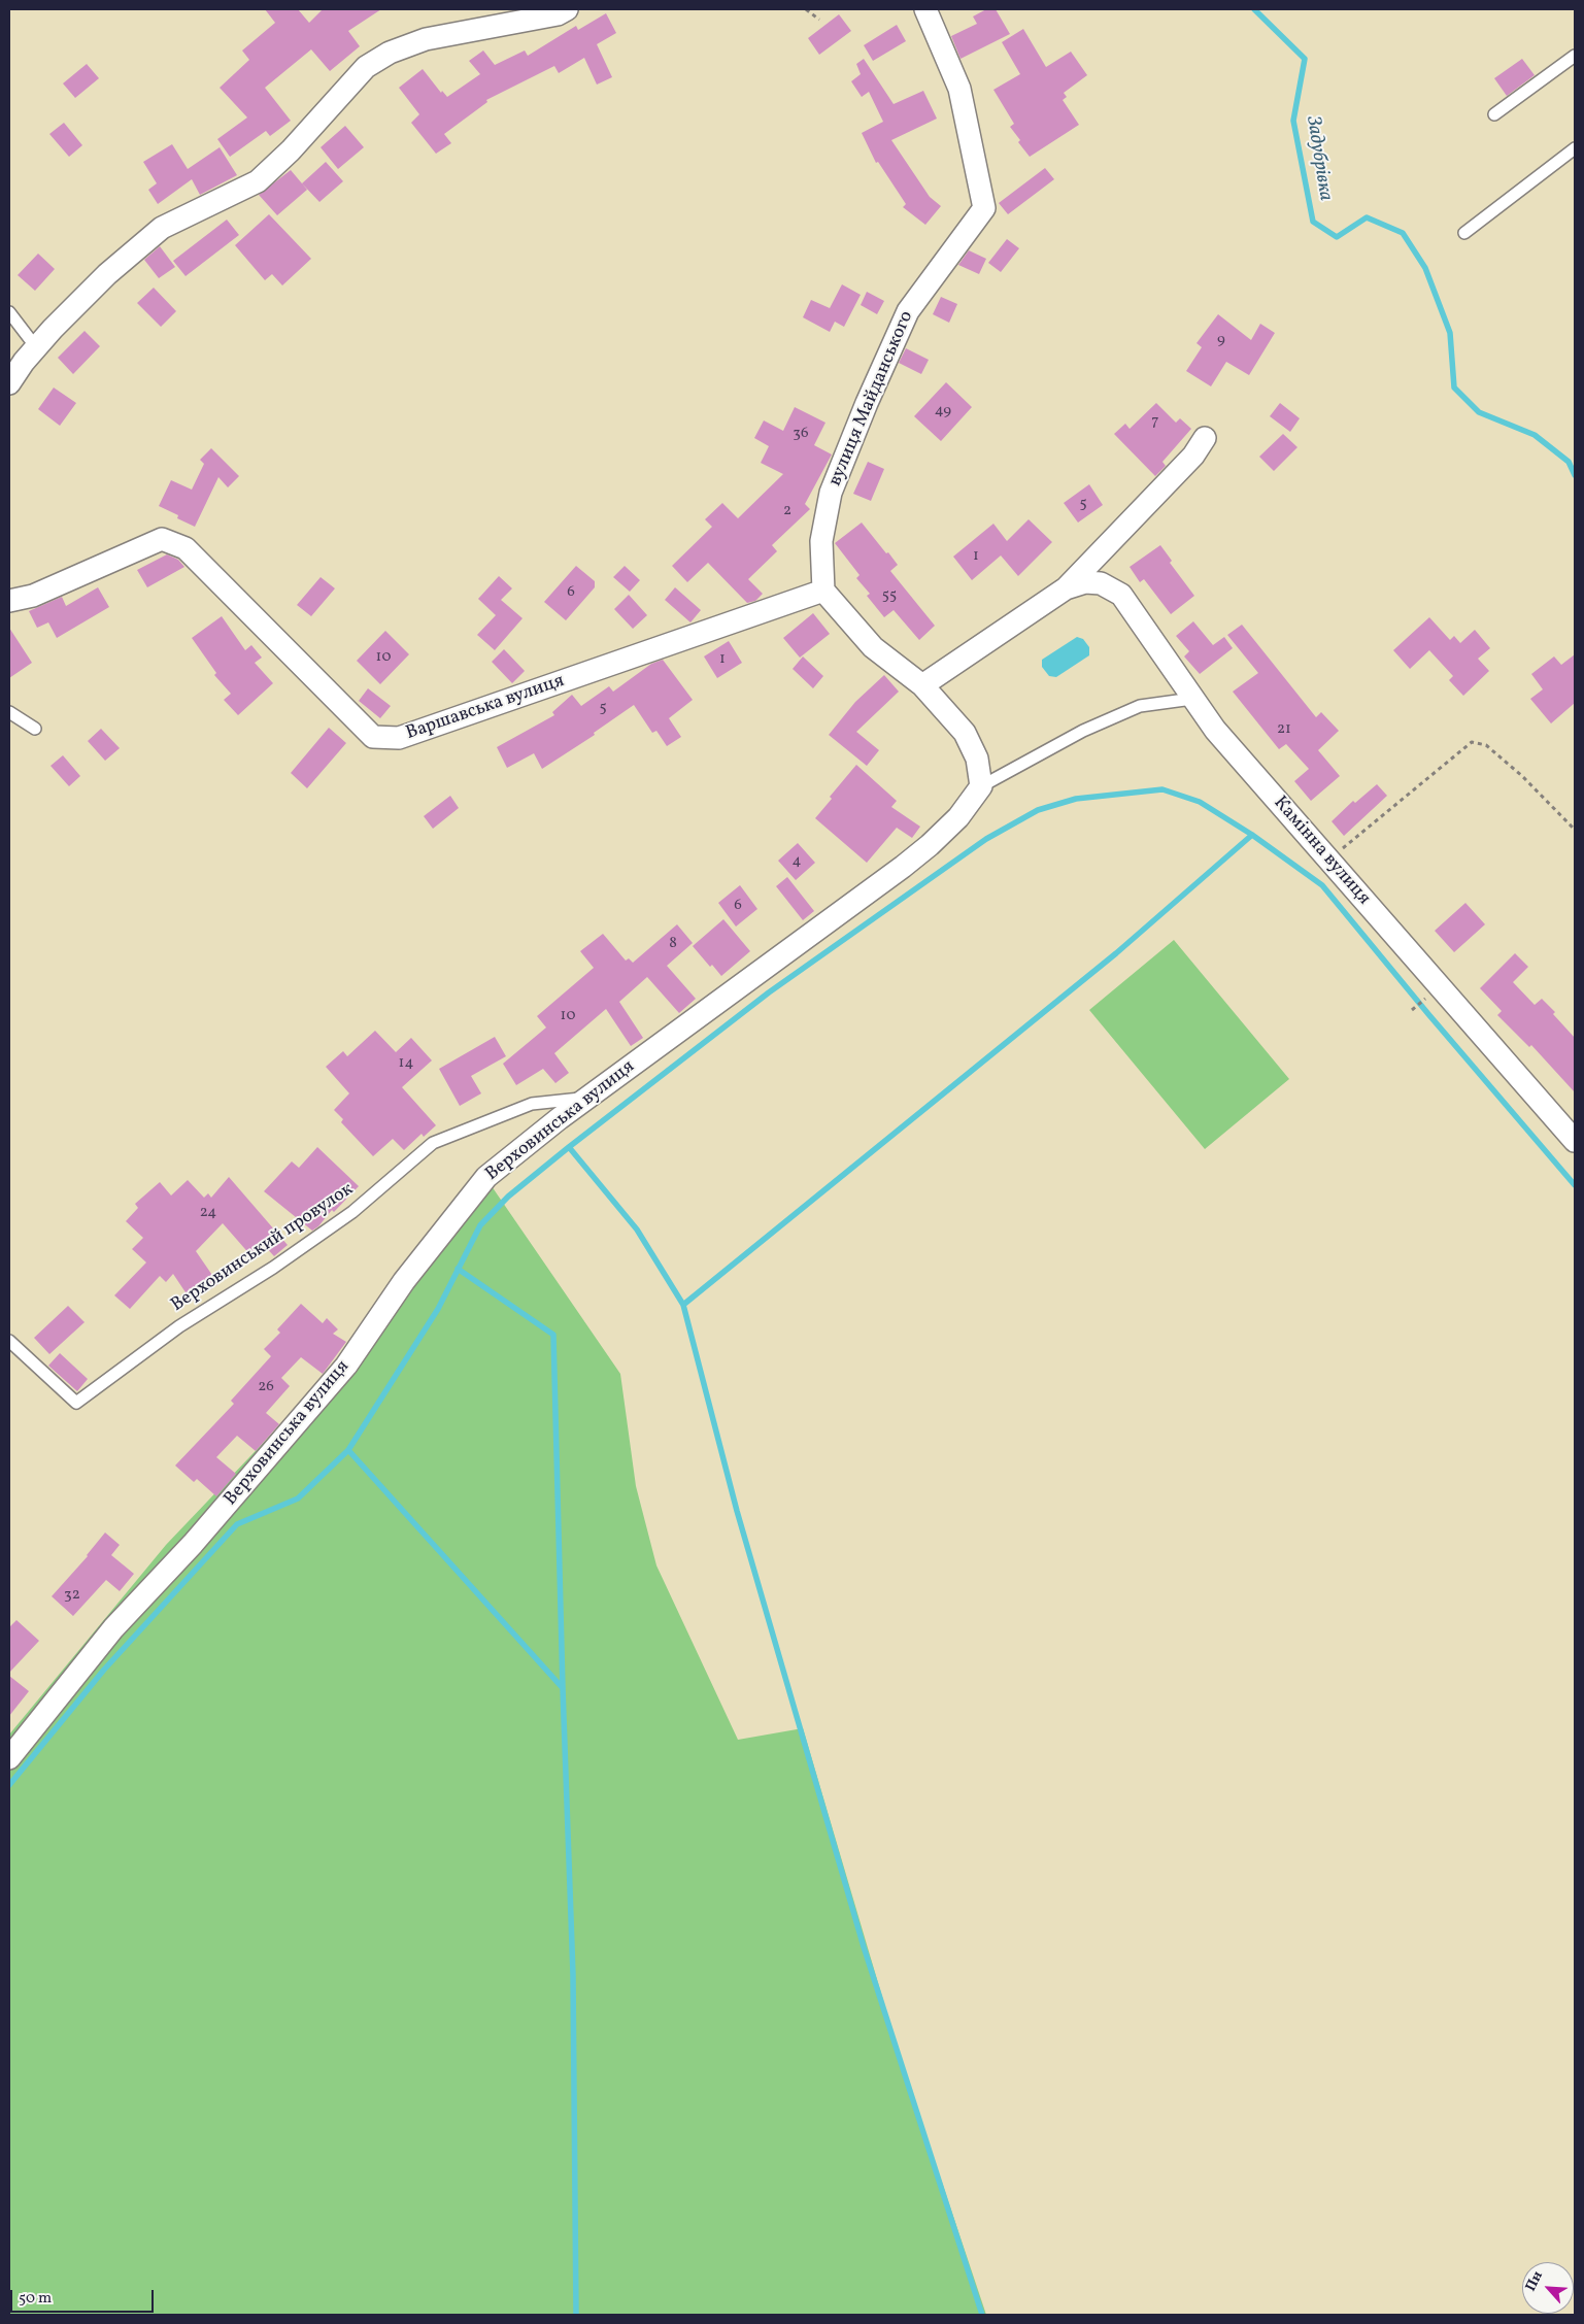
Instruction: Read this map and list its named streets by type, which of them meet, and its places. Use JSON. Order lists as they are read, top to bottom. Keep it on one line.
{"streets":{"street":["вулиця Майданського","Варшавська вулиця","Камінна вулиця","Верховинська вулиця"],"lane":["Верховинський провулок"]},"crossings":[["вулиця Майданського","Варшавська вулиця"],["Верховинська вулиця","Верховинський провулок"]],"water":["Задубрівка"],"house_numbers":["9","49","7","36","5","2","1","6","55","10","1","5","21","4","6","8","10","14","24","26","32"],"scale_bar":"50 m","north":"top left"}
